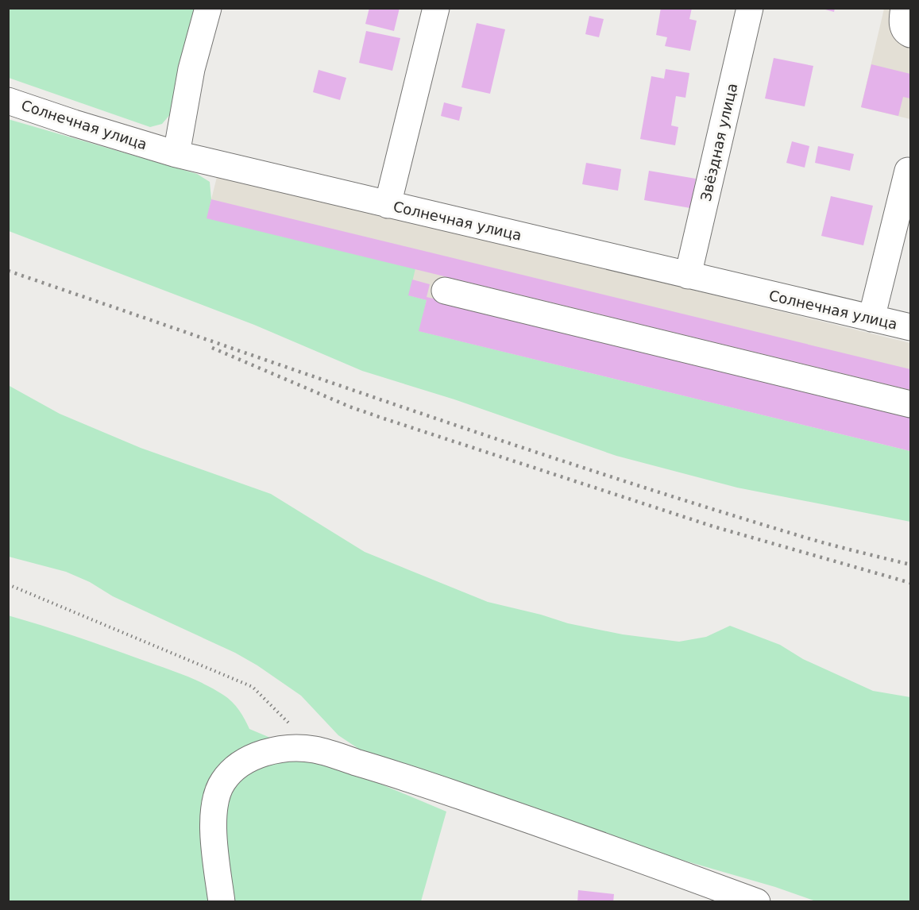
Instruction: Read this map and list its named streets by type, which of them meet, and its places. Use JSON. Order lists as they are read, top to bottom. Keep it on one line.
{"streets":{"street":["Солнечная улица","Звёздная улица"]},"crossings":[["Солнечная улица","Звёздная улица"]]}
